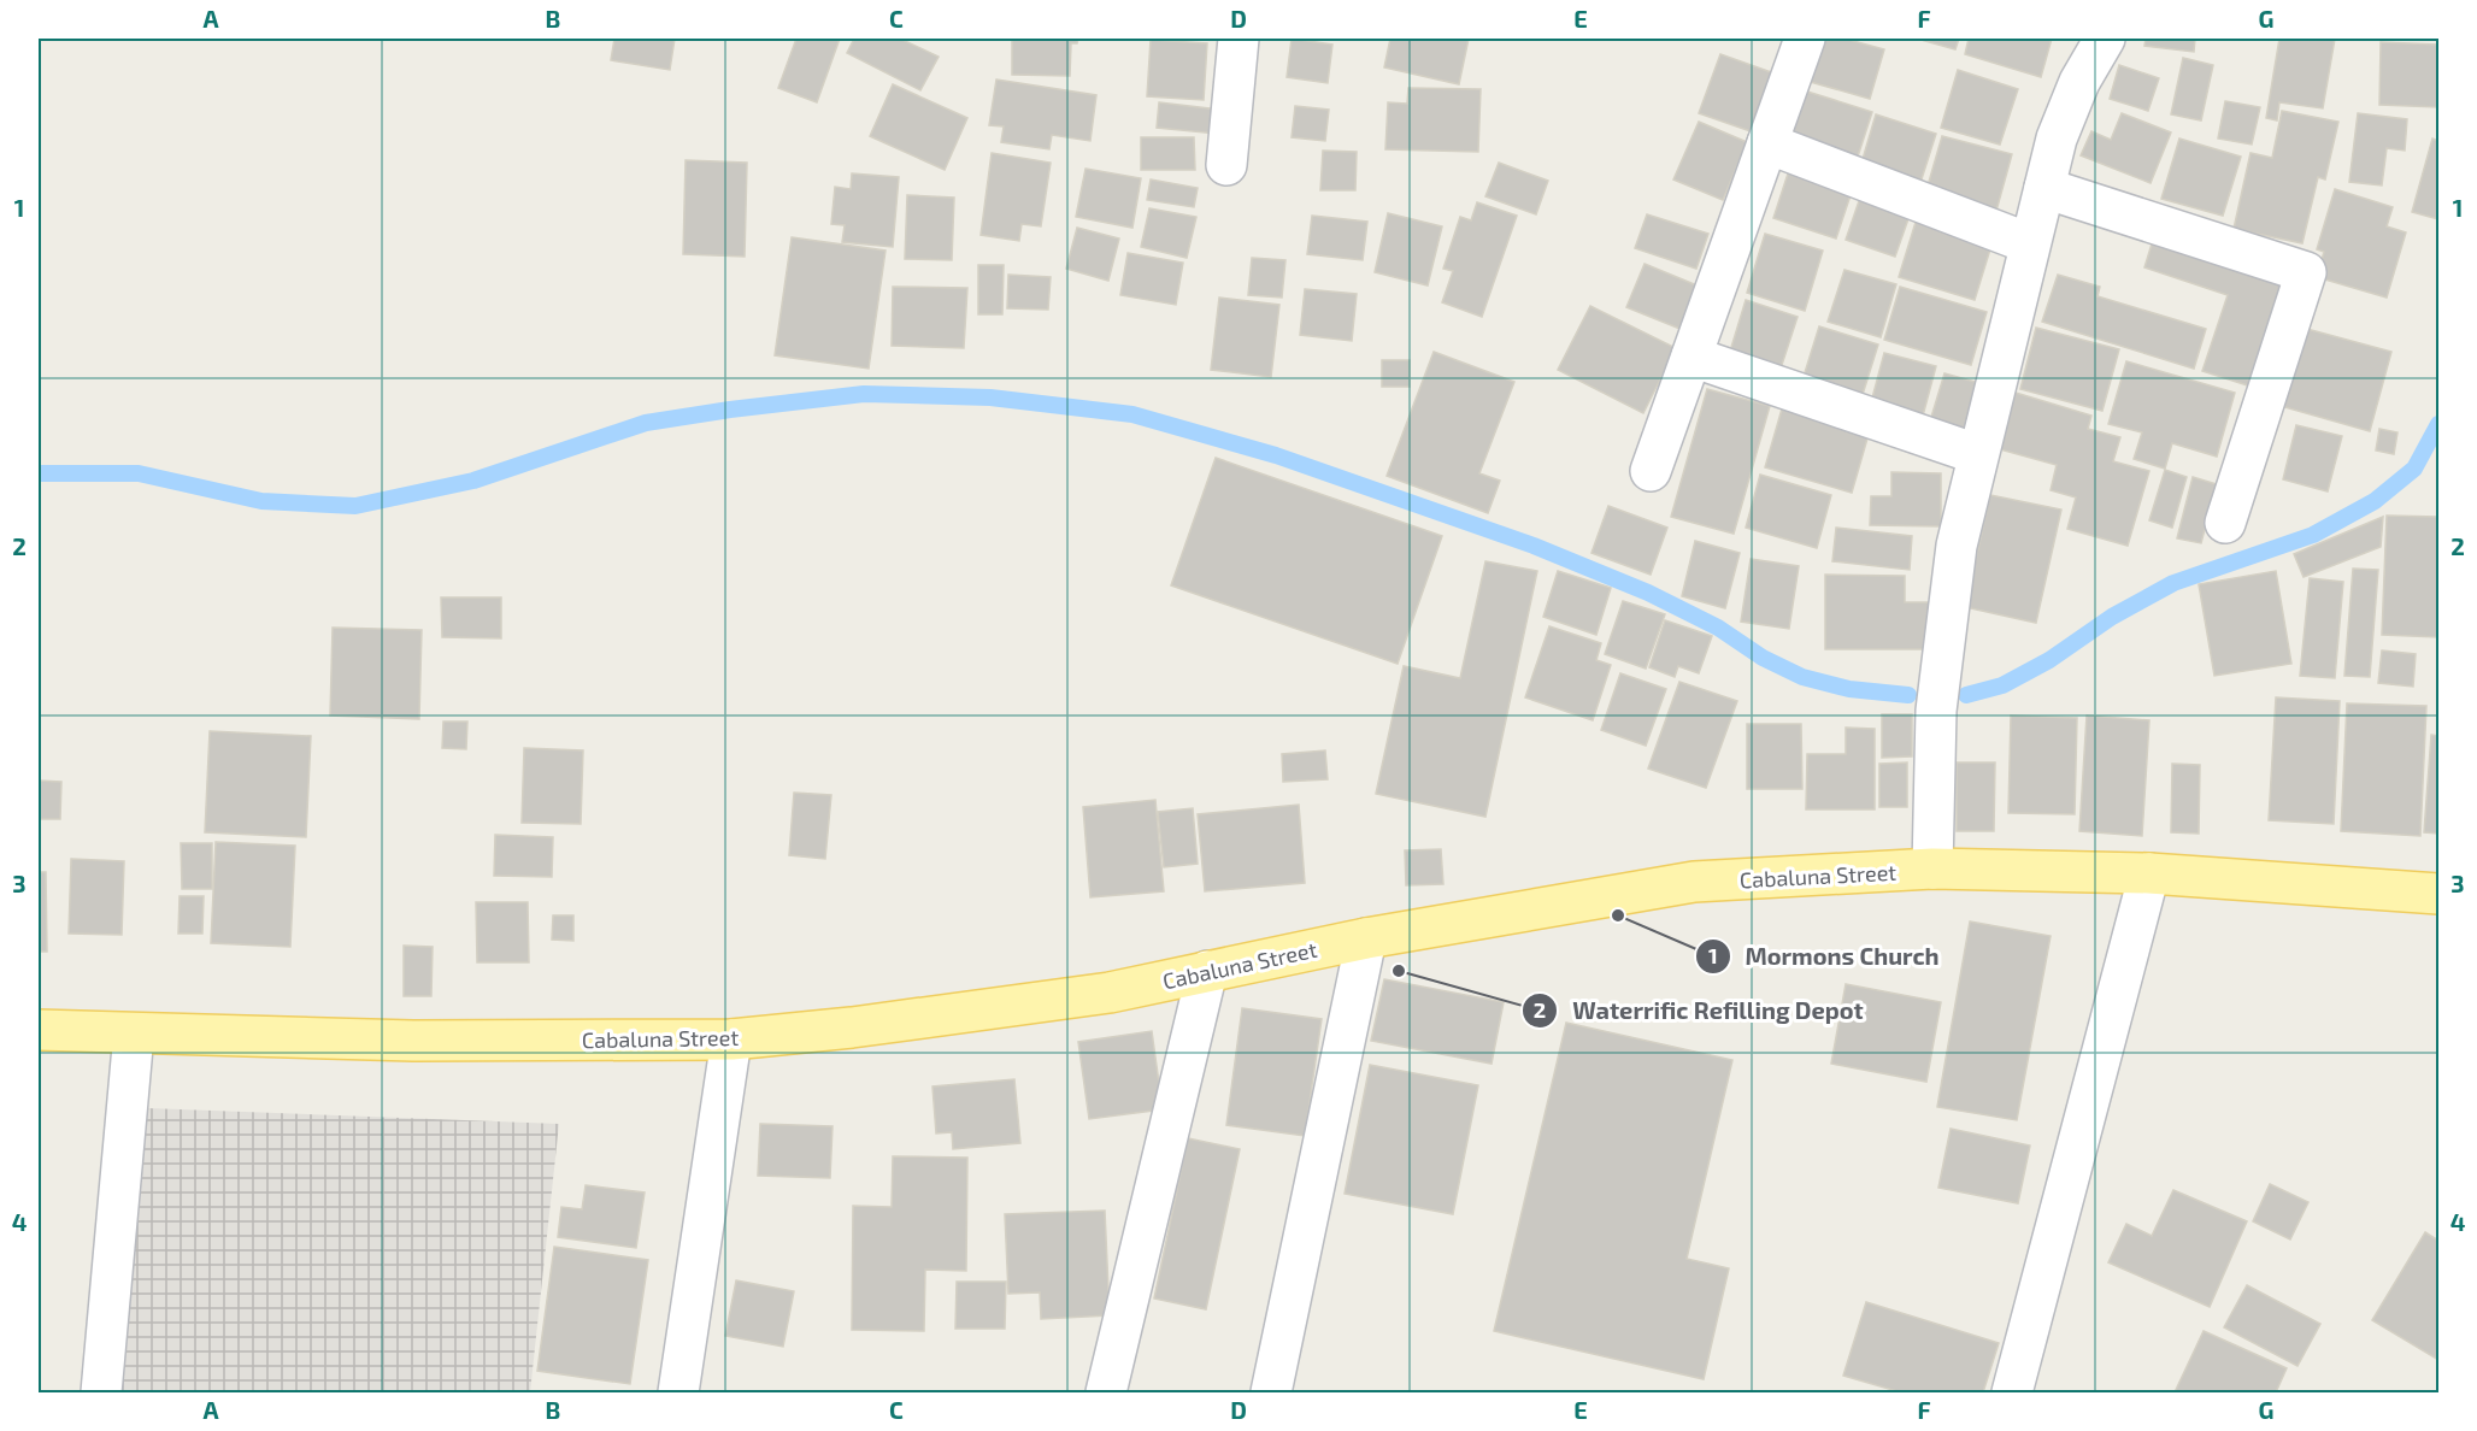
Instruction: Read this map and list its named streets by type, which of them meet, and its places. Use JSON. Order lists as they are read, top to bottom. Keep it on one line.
{"streets":{"main road":["Cabaluna Street"]},"places":["Mormons Church","Waterrific Refilling Depot"],"grid":{"columns":["A","B","C","D","E","F","G"],"rows":["1","2","3","4"]}}
